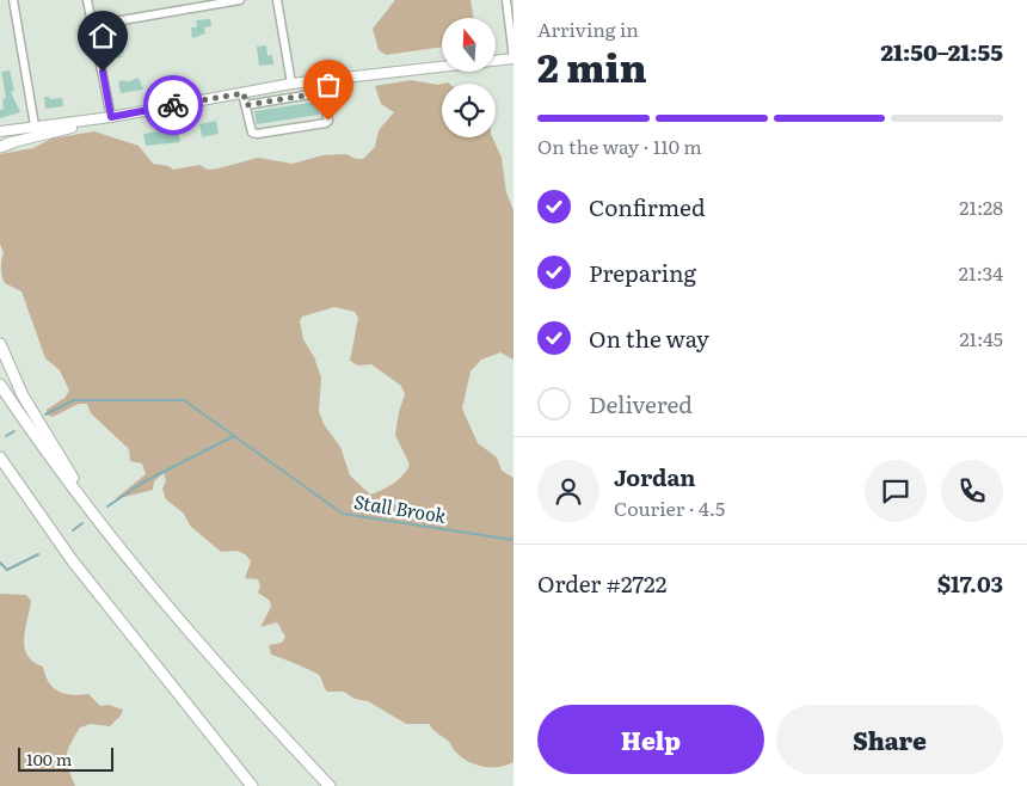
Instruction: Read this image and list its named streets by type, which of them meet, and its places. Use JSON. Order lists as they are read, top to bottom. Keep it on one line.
{"water":["Stall Brook"],"scale_bar":"100 m","north":"top","page":{"heading":["2 min","Arriving in","21:50–21:55"],"panel":["Jordan","Courier · 4.5","Order #2722","$17.03"],"bar":"On the way · 110 m","list":[["Confirmed","21:28"],["Preparing","21:34"],["On the way","21:45"],"Delivered"],"buttons":["Help","Share"],"scale":"100 m"}}
